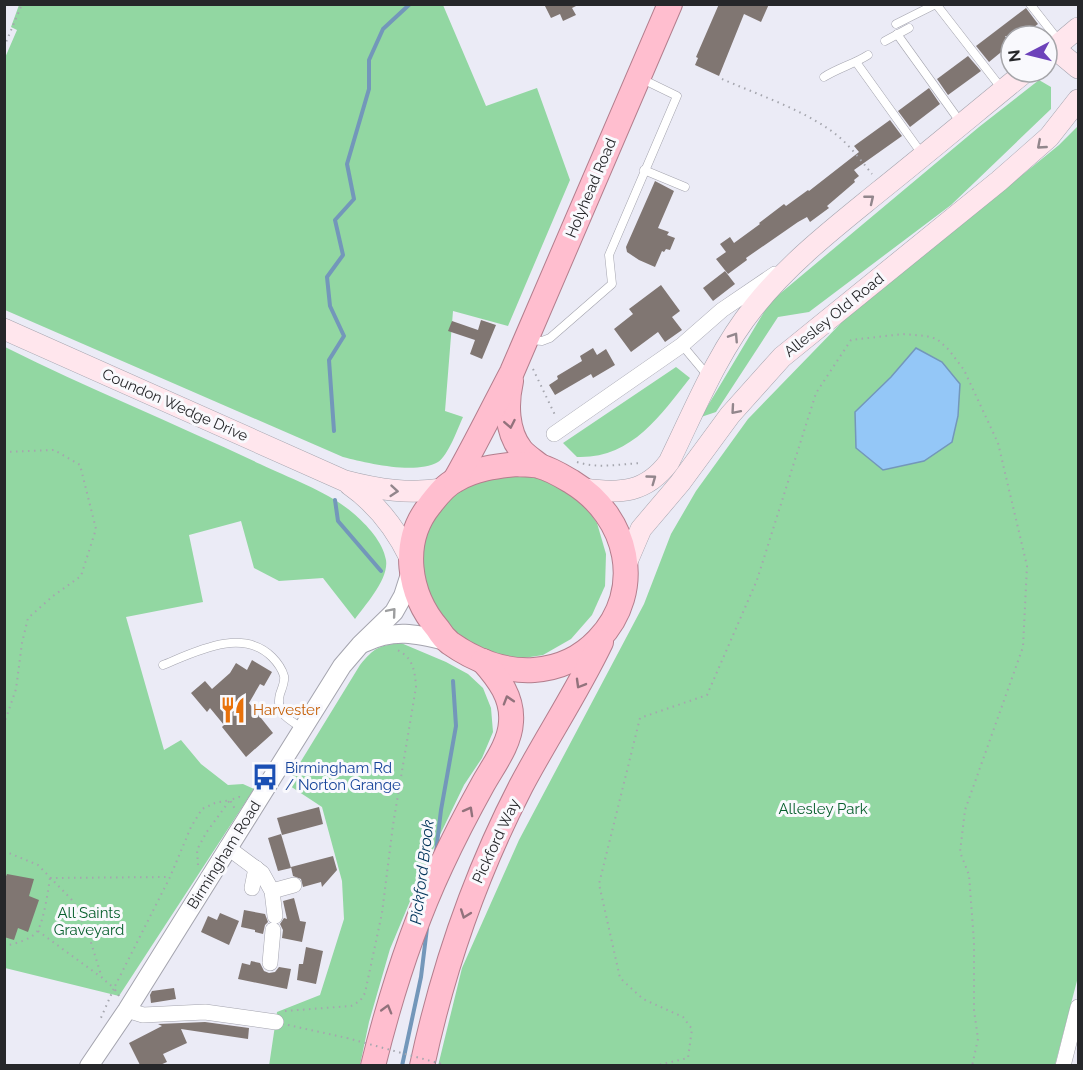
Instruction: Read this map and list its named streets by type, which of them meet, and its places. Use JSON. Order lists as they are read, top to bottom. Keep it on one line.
{"streets":{"highway":["Holyhead Road","Pickford Way"],"main road":["Allesley Old Road","Coundon Wedge Drive"],"street":["Birmingham Road"]},"crossings":[["Holyhead Road","Allesley Old Road"],["Holyhead Road","Coundon Wedge Drive"],["Holyhead Road","Pickford Way"],["Holyhead Road","Birmingham Road"],["Allesley Old Road","Coundon Wedge Drive"],["Allesley Old Road","Pickford Way"],["Allesley Old Road","Birmingham Road"],["Coundon Wedge Drive","Pickford Way"],["Coundon Wedge Drive","Birmingham Road"],["Pickford Way","Birmingham Road"]],"water":["Pickford Brook"],"parks":["Allesley Park","All Saints Graveyard"],"places":{"restaurant":["Harvester"],"bus stop":["Birmingham Rd / Norton Grange"]},"north":"left"}
